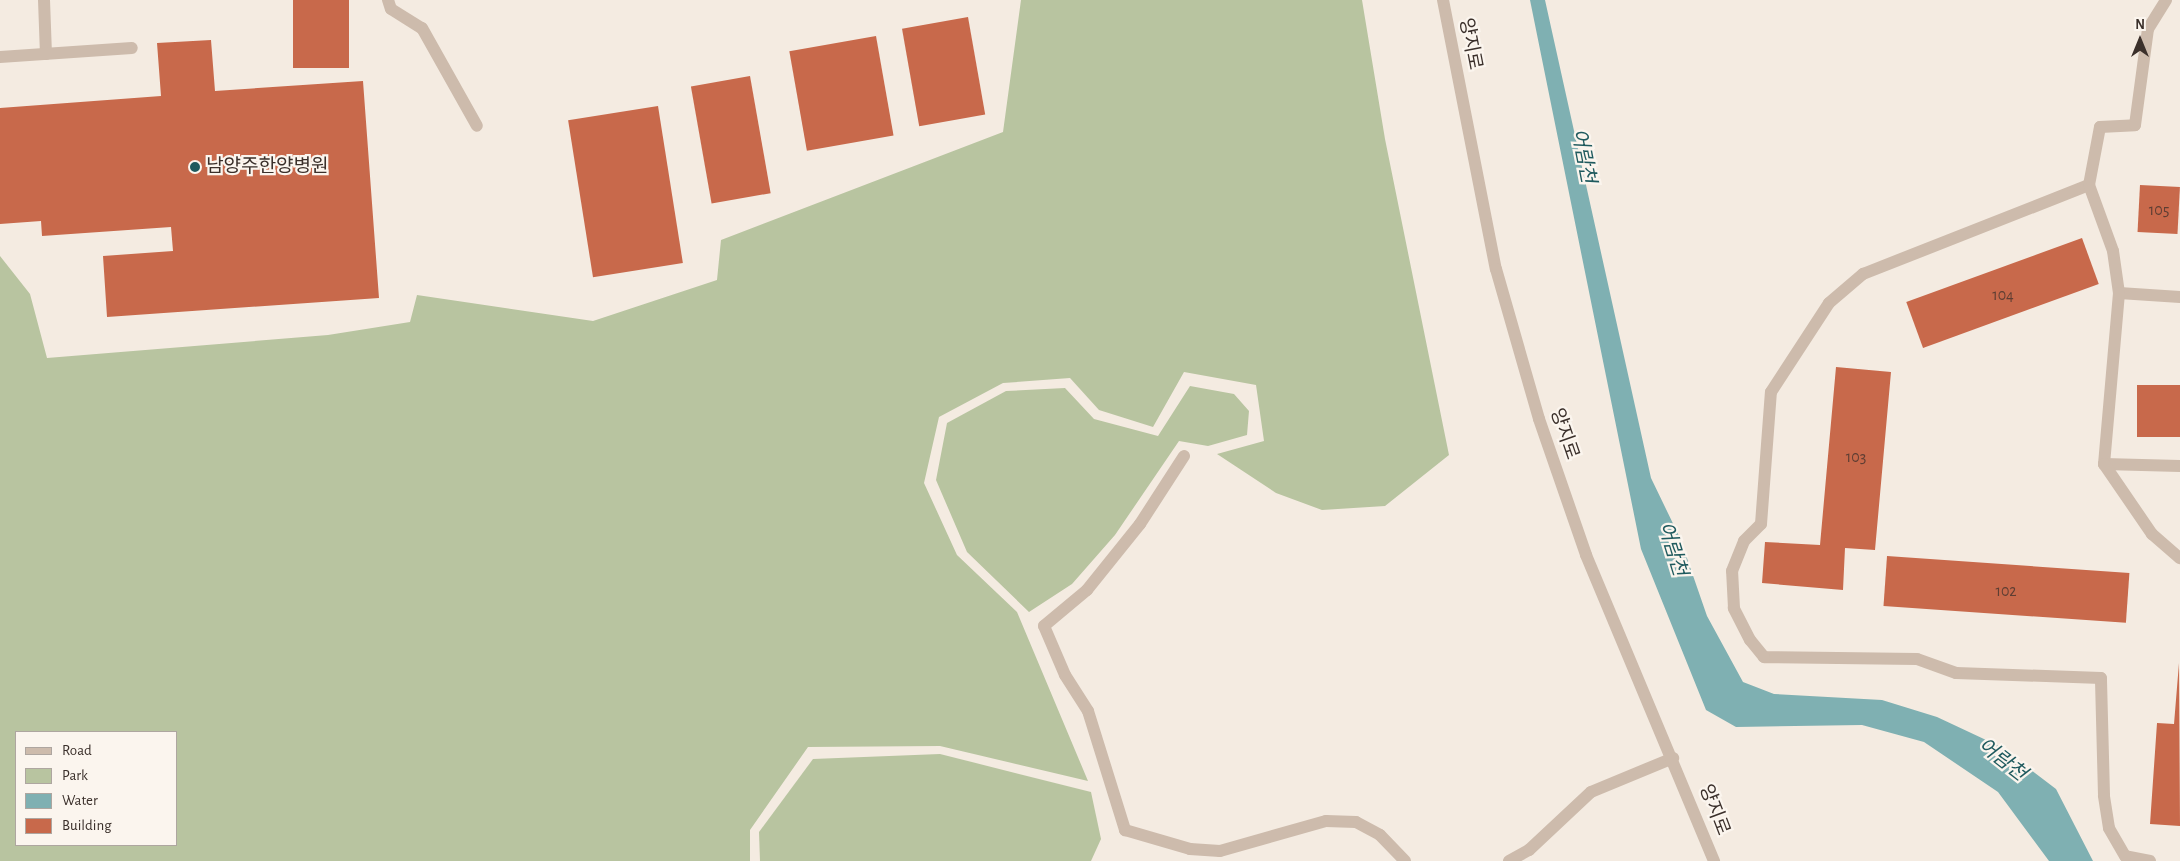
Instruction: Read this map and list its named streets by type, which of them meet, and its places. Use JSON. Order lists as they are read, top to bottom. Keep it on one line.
{"streets":{"street":["양지로"]},"water":["어람천"],"places":["남양주한양병원"],"house_numbers":["105","104","103","102"],"legend":["Road","Park","Water","Building"],"north":"top"}
